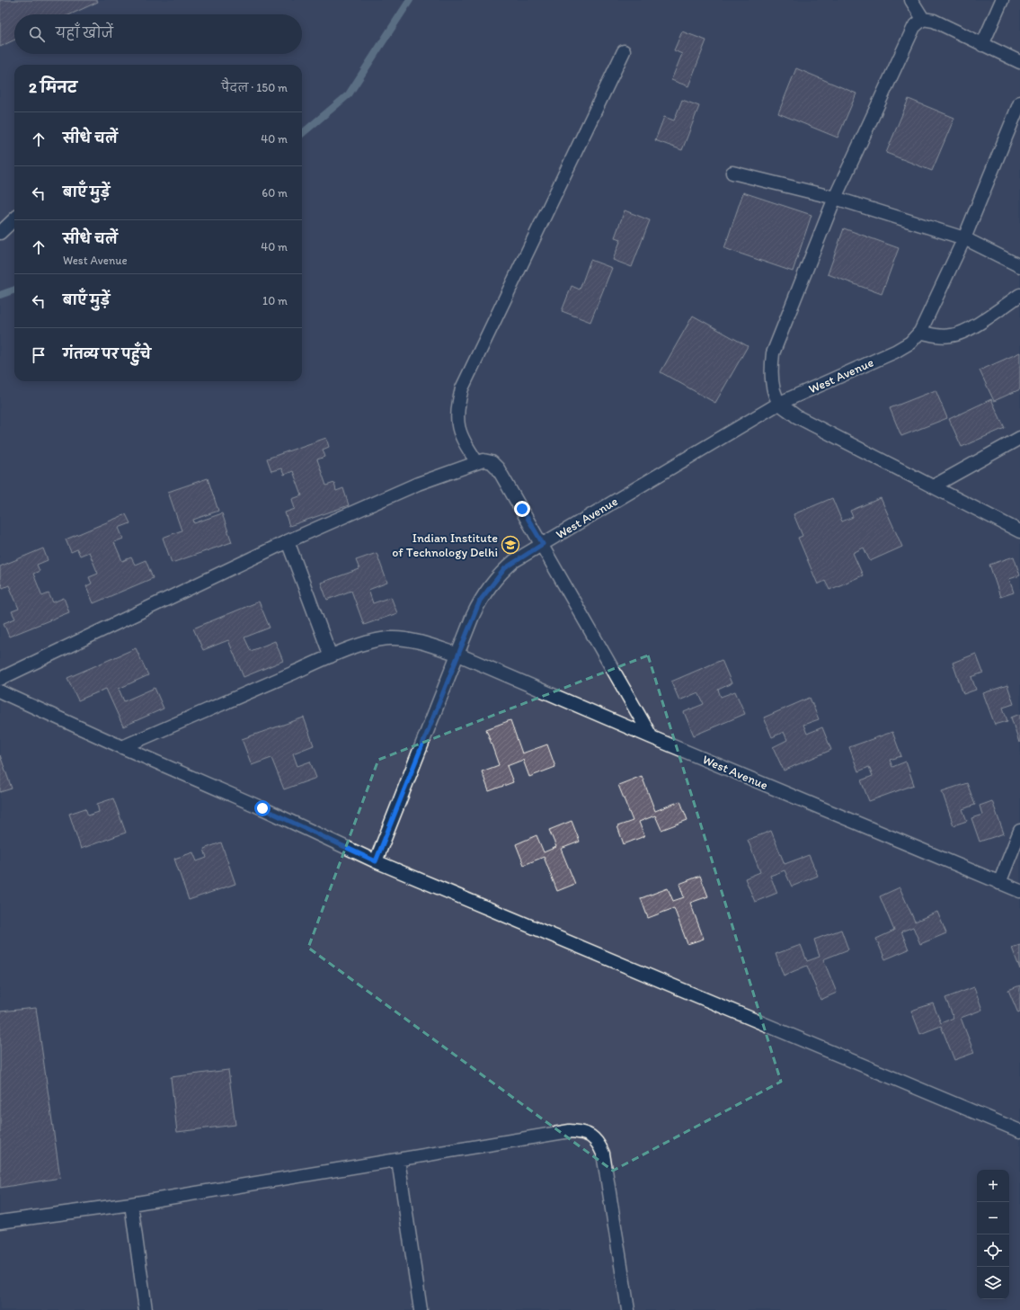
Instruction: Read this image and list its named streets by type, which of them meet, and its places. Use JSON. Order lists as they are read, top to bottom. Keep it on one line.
{"streets":{"lane":["West Avenue"]},"places":{"school or university":["Indian Institute of Technology Delhi"]},"page":{"search":"यहाँ खोजें","heading":["2 मिनट","पैदल · 150 m"],"list":[["सीधे चलें","40 m"],["बाएँ मुड़ें","60 m"],["सीधे चलें","West Avenue","40 m"],["बाएँ मुड़ें","10 m"],"गंतव्य पर पहुँचे"],"map_buttons":["+","−"]}}
